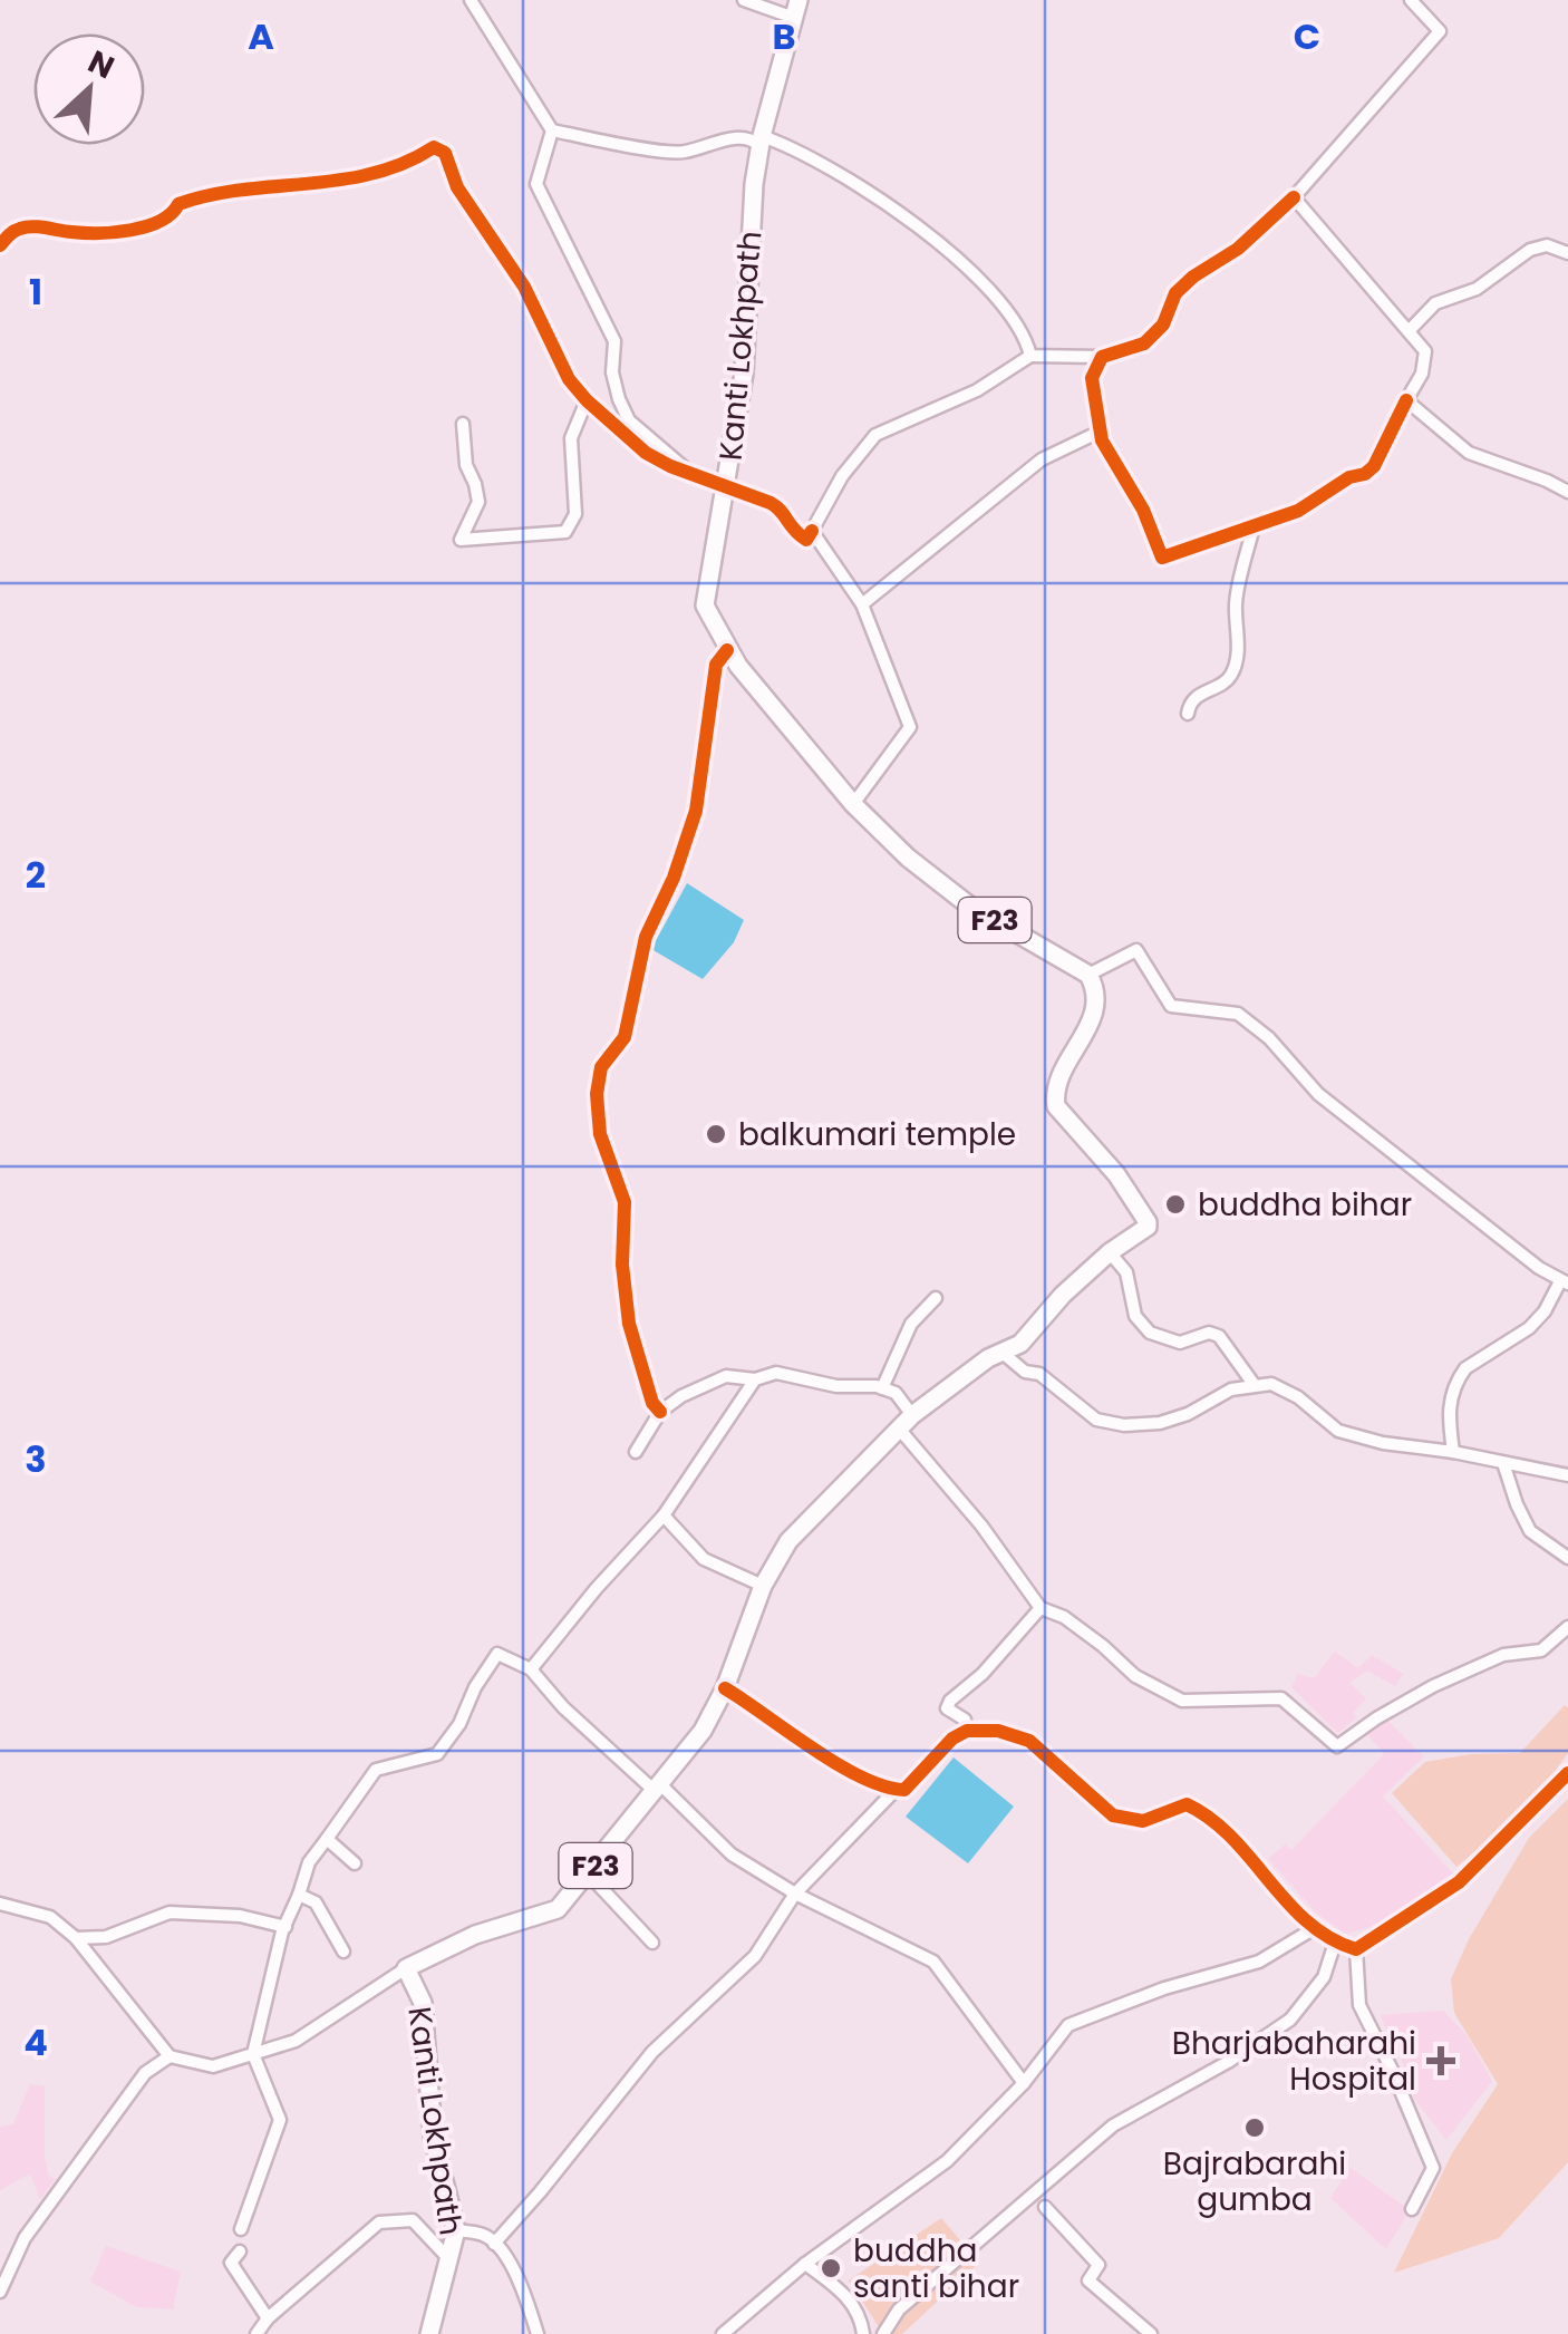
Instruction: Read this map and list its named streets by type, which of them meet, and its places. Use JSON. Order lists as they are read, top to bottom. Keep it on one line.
{"streets":{"main road":["Kanti Lokhpath","F23"]},"places":{"other":["balkumari temple","buddha bihar","Bajrabarahi gumba","buddha santi bihar"],"health":["Bharjabaharahi Hospital"]},"north":"top right","grid":{"columns":["A","B","C"],"rows":["1","2","3","4"]}}
